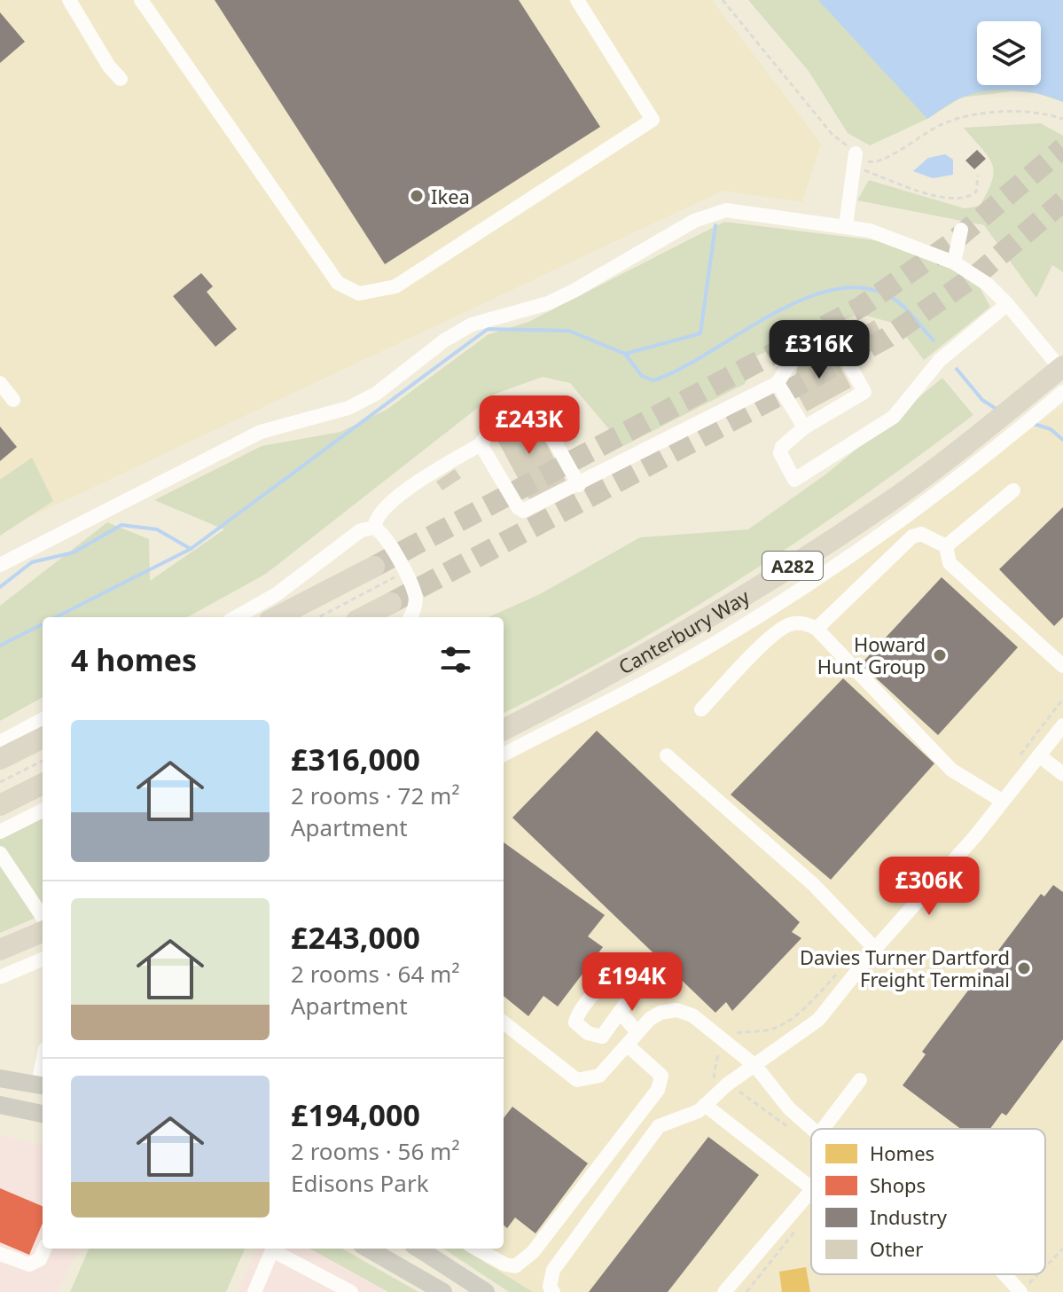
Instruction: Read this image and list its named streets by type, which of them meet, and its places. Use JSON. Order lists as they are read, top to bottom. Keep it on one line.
{"streets":{"highway":["A282","Canterbury Way"]},"places":["Ikea","Howard Hunt Group","Davies Turner Dartford Freight Terminal"],"legend":["Homes","Shops","Industry","Other"],"page":{"price":["£316K","£243K","£306K","£194K"],"heading":"4 homes","list":[{"name":"£316,000","note":"2 rooms · 72 m² · Apartment"},{"name":"£243,000","note":"2 rooms · 64 m² · Apartment"},{"name":"£194,000","note":"2 rooms · 56 m² · Edisons Park"}]}}
